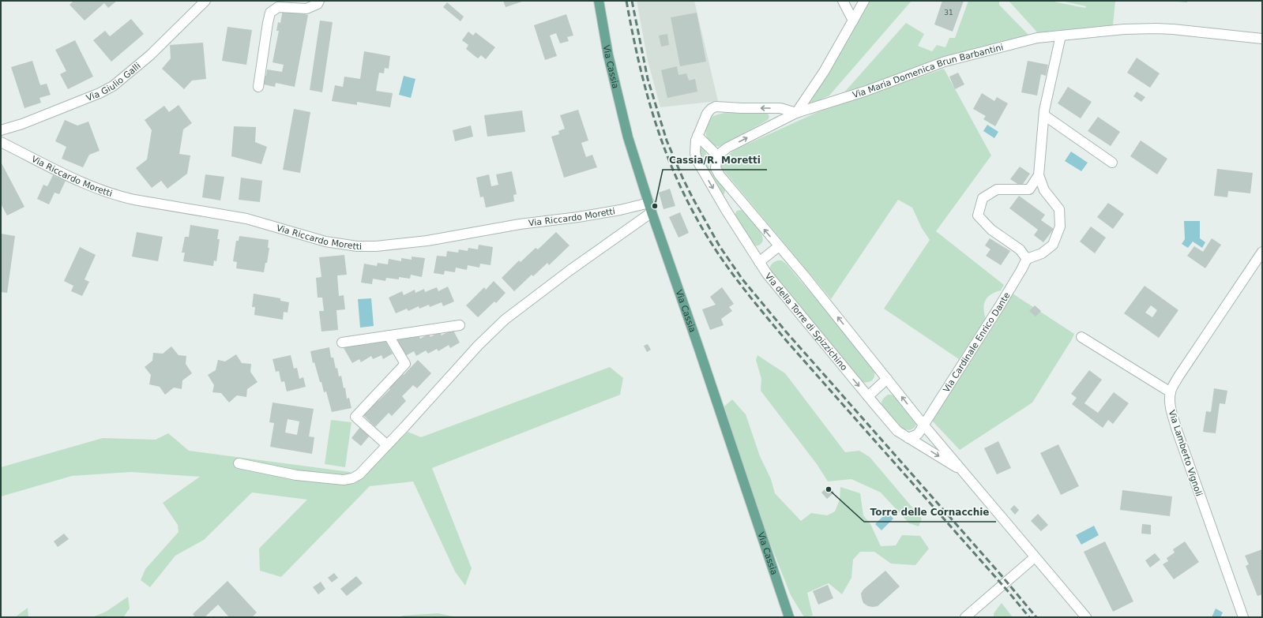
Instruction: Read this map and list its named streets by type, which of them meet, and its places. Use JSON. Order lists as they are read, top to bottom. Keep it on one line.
{"streets":{"main road":["Via Cassia"],"street":["Via Maria Domenica Brun Barbantini","Via Giulio Galli","Via Riccardo Moretti","Via della Torre di Spizzichino","Via Cardinale Enrico Dante","Via Lamberto Vignoli"]},"crossings":[["Via Cassia","Via Riccardo Moretti"],["Via Maria Domenica Brun Barbantini","Via della Torre di Spizzichino"],["Via della Torre di Spizzichino","Via Cardinale Enrico Dante"]],"places":["Cassia/R. Moretti","Torre delle Cornacchie"],"house_numbers":["31"]}
